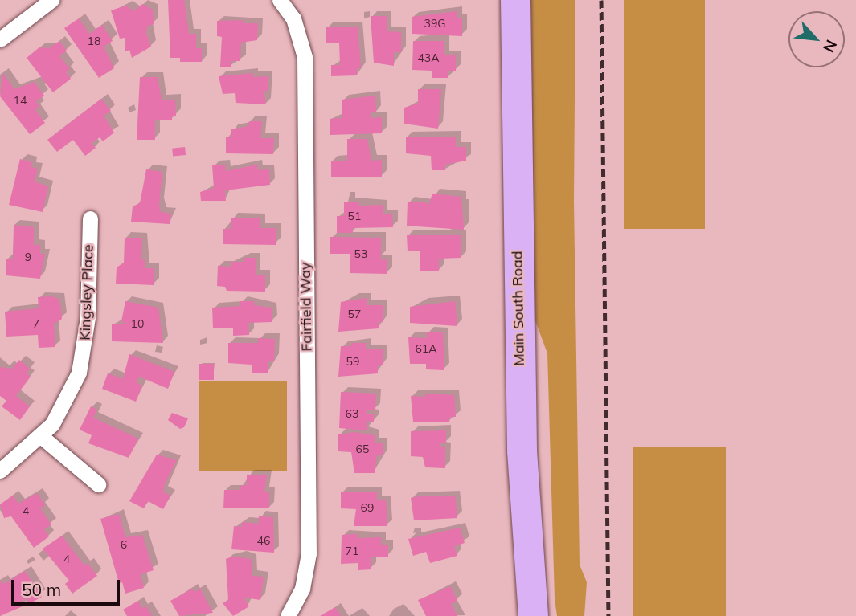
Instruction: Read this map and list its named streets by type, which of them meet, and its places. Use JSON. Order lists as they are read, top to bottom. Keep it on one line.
{"streets":{"highway":["Main South Road"],"street":["Kingsley Place","Fairfield Way"]},"house_numbers":["39G","18","43A","14","51","53","9","57","7","10","61A","59","63","65","69","4","46","6","71","4"],"scale_bar":"50 m","north":"bottom right"}
